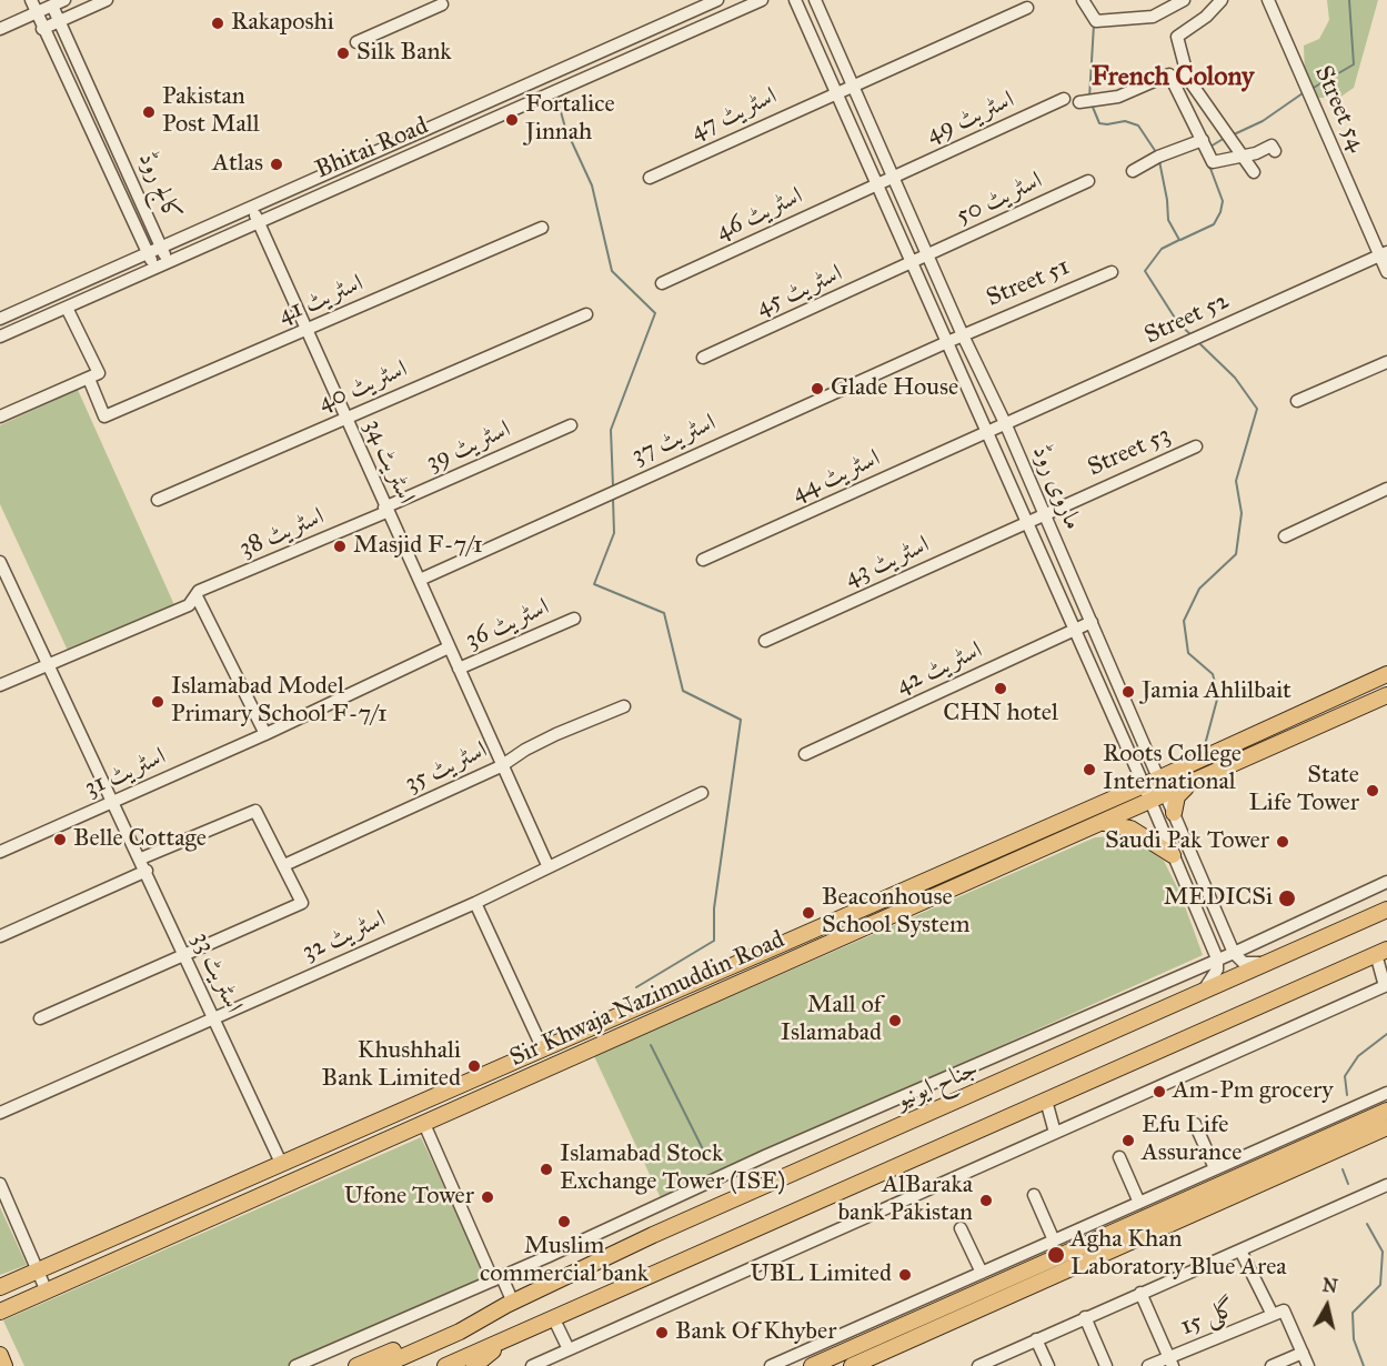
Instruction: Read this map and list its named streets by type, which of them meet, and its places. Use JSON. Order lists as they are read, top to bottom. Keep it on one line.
{"streets":{"main road":["Sir Khwaja Nazimuddin Road","جناح ایونیو"],"street":["Street 54","اسٹریٹ 47","اسٹریٹ 49","Bhitai Road","کالج روڈ","اسٹریٹ 50","اسٹریٹ 46","Street 51","اسٹریٹ 45","اسٹریٹ 41","Street 52","اسٹریٹ 40","اسٹریٹ 37","اسٹریٹ 39","Street 53","اسٹریٹ 34","اسٹریٹ 44","ماروی روڈ","اسٹریٹ 38","اسٹریٹ 43","اسٹریٹ 36","اسٹریٹ 42","اسٹریٹ 35","اسٹریٹ 31","اسٹریٹ 32","اسٹریٹ 33","گلی 15"]},"crossings":[["Street 54","Street 52"],["اسٹریٹ 47","ماروی روڈ"],["اسٹریٹ 49","اسٹریٹ 46"],["اسٹریٹ 49","ماروی روڈ"],["Bhitai Road","کالج روڈ"],["Bhitai Road","اسٹریٹ 34"],["اسٹریٹ 50","اسٹریٹ 45"],["اسٹریٹ 50","ماروی روڈ"],["اسٹریٹ 46","ماروی روڈ"],["Street 51","اسٹریٹ 37"],["Street 51","ماروی روڈ"],["اسٹریٹ 45","ماروی روڈ"],["اسٹریٹ 41","اسٹریٹ 34"],["Street 52","اسٹریٹ 44"],["Street 52","ماروی روڈ"],["اسٹریٹ 40","اسٹریٹ 34"],["اسٹریٹ 37","اسٹریٹ 34"],["اسٹریٹ 37","ماروی روڈ"],["اسٹریٹ 39","اسٹریٹ 34"],["اسٹریٹ 39","اسٹریٹ 38"],["Street 53","ماروی روڈ"],["Street 53","اسٹریٹ 43"],["اسٹریٹ 34","اسٹریٹ 38"],["اسٹریٹ 34","اسٹریٹ 36"],["اسٹریٹ 34","اسٹریٹ 35"],["اسٹریٹ 34","اسٹریٹ 31"],["اسٹریٹ 34","اسٹریٹ 32"],["اسٹریٹ 44","ماروی روڈ"],["ماروی روڈ","اسٹریٹ 43"],["ماروی روڈ","اسٹریٹ 42"],["ماروی روڈ","Sir Khwaja Nazimuddin Road"],["اسٹریٹ 38","اسٹریٹ 33"],["اسٹریٹ 31","اسٹریٹ 33"],["اسٹریٹ 32","اسٹریٹ 33"],["اسٹریٹ 33","Sir Khwaja Nazimuddin Road"]],"districts":["French Colony"],"places":["Rakaposhi","Silk Bank","Pakistan Post Mall","Fortalice Jinnah","Atlas","Glade House","Masjid F-7/1","CHN hotel","Jamia Ahlilbait","Islamabad Model Primary School F-7/1","Roots College International","State Life Tower","Belle Cottage","Saudi Pak Tower","MEDICSi","Beaconhouse School System","Mall of Islamabad","Khushhali Bank Limited","Am-Pm grocery","Efu Life Assurance","Islamabad Stock Exchange Tower (ISE)","Ufone Tower","AlBaraka bank Pakistan","Muslim commercial bank","Agha Khan Laboratory Blue Area","UBL Limited","Bank Of Khyber"],"north":"top"}
